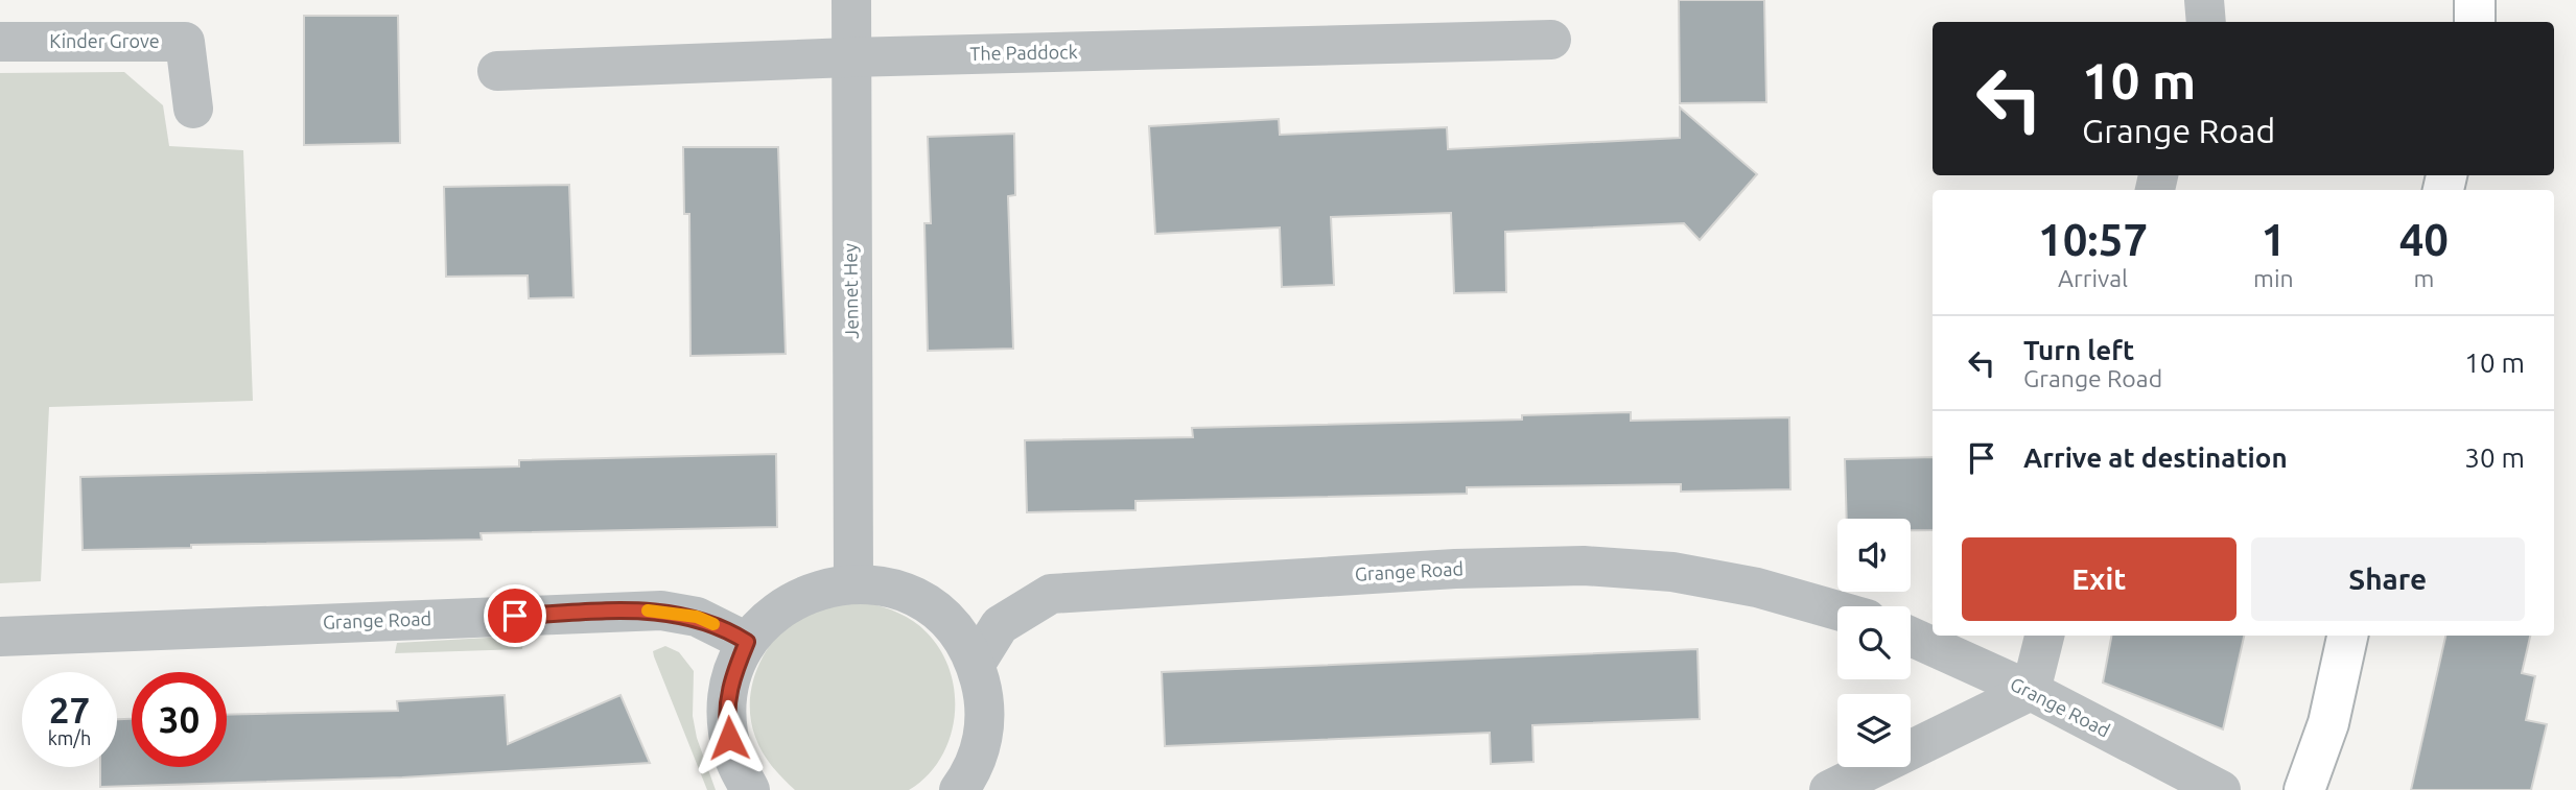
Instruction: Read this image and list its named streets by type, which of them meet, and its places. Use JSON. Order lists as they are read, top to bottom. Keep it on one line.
{"streets":{"street":["Kinder Grove","The Paddock","Jennet Hey","Grange Road"]},"crossings":[["The Paddock","Jennet Hey"]],"page":{"turn":["10 m","Grange Road"],"eta":["10:57","Arrival","1","min","40","m"],"list":[{"name":"Turn left","note":"Grange Road","value":"10 m"},{"name":"Arrive at destination","value":"30 m"}],"buttons":["Exit","Share"],"speed":"27 km/h","limit":"30"}}
